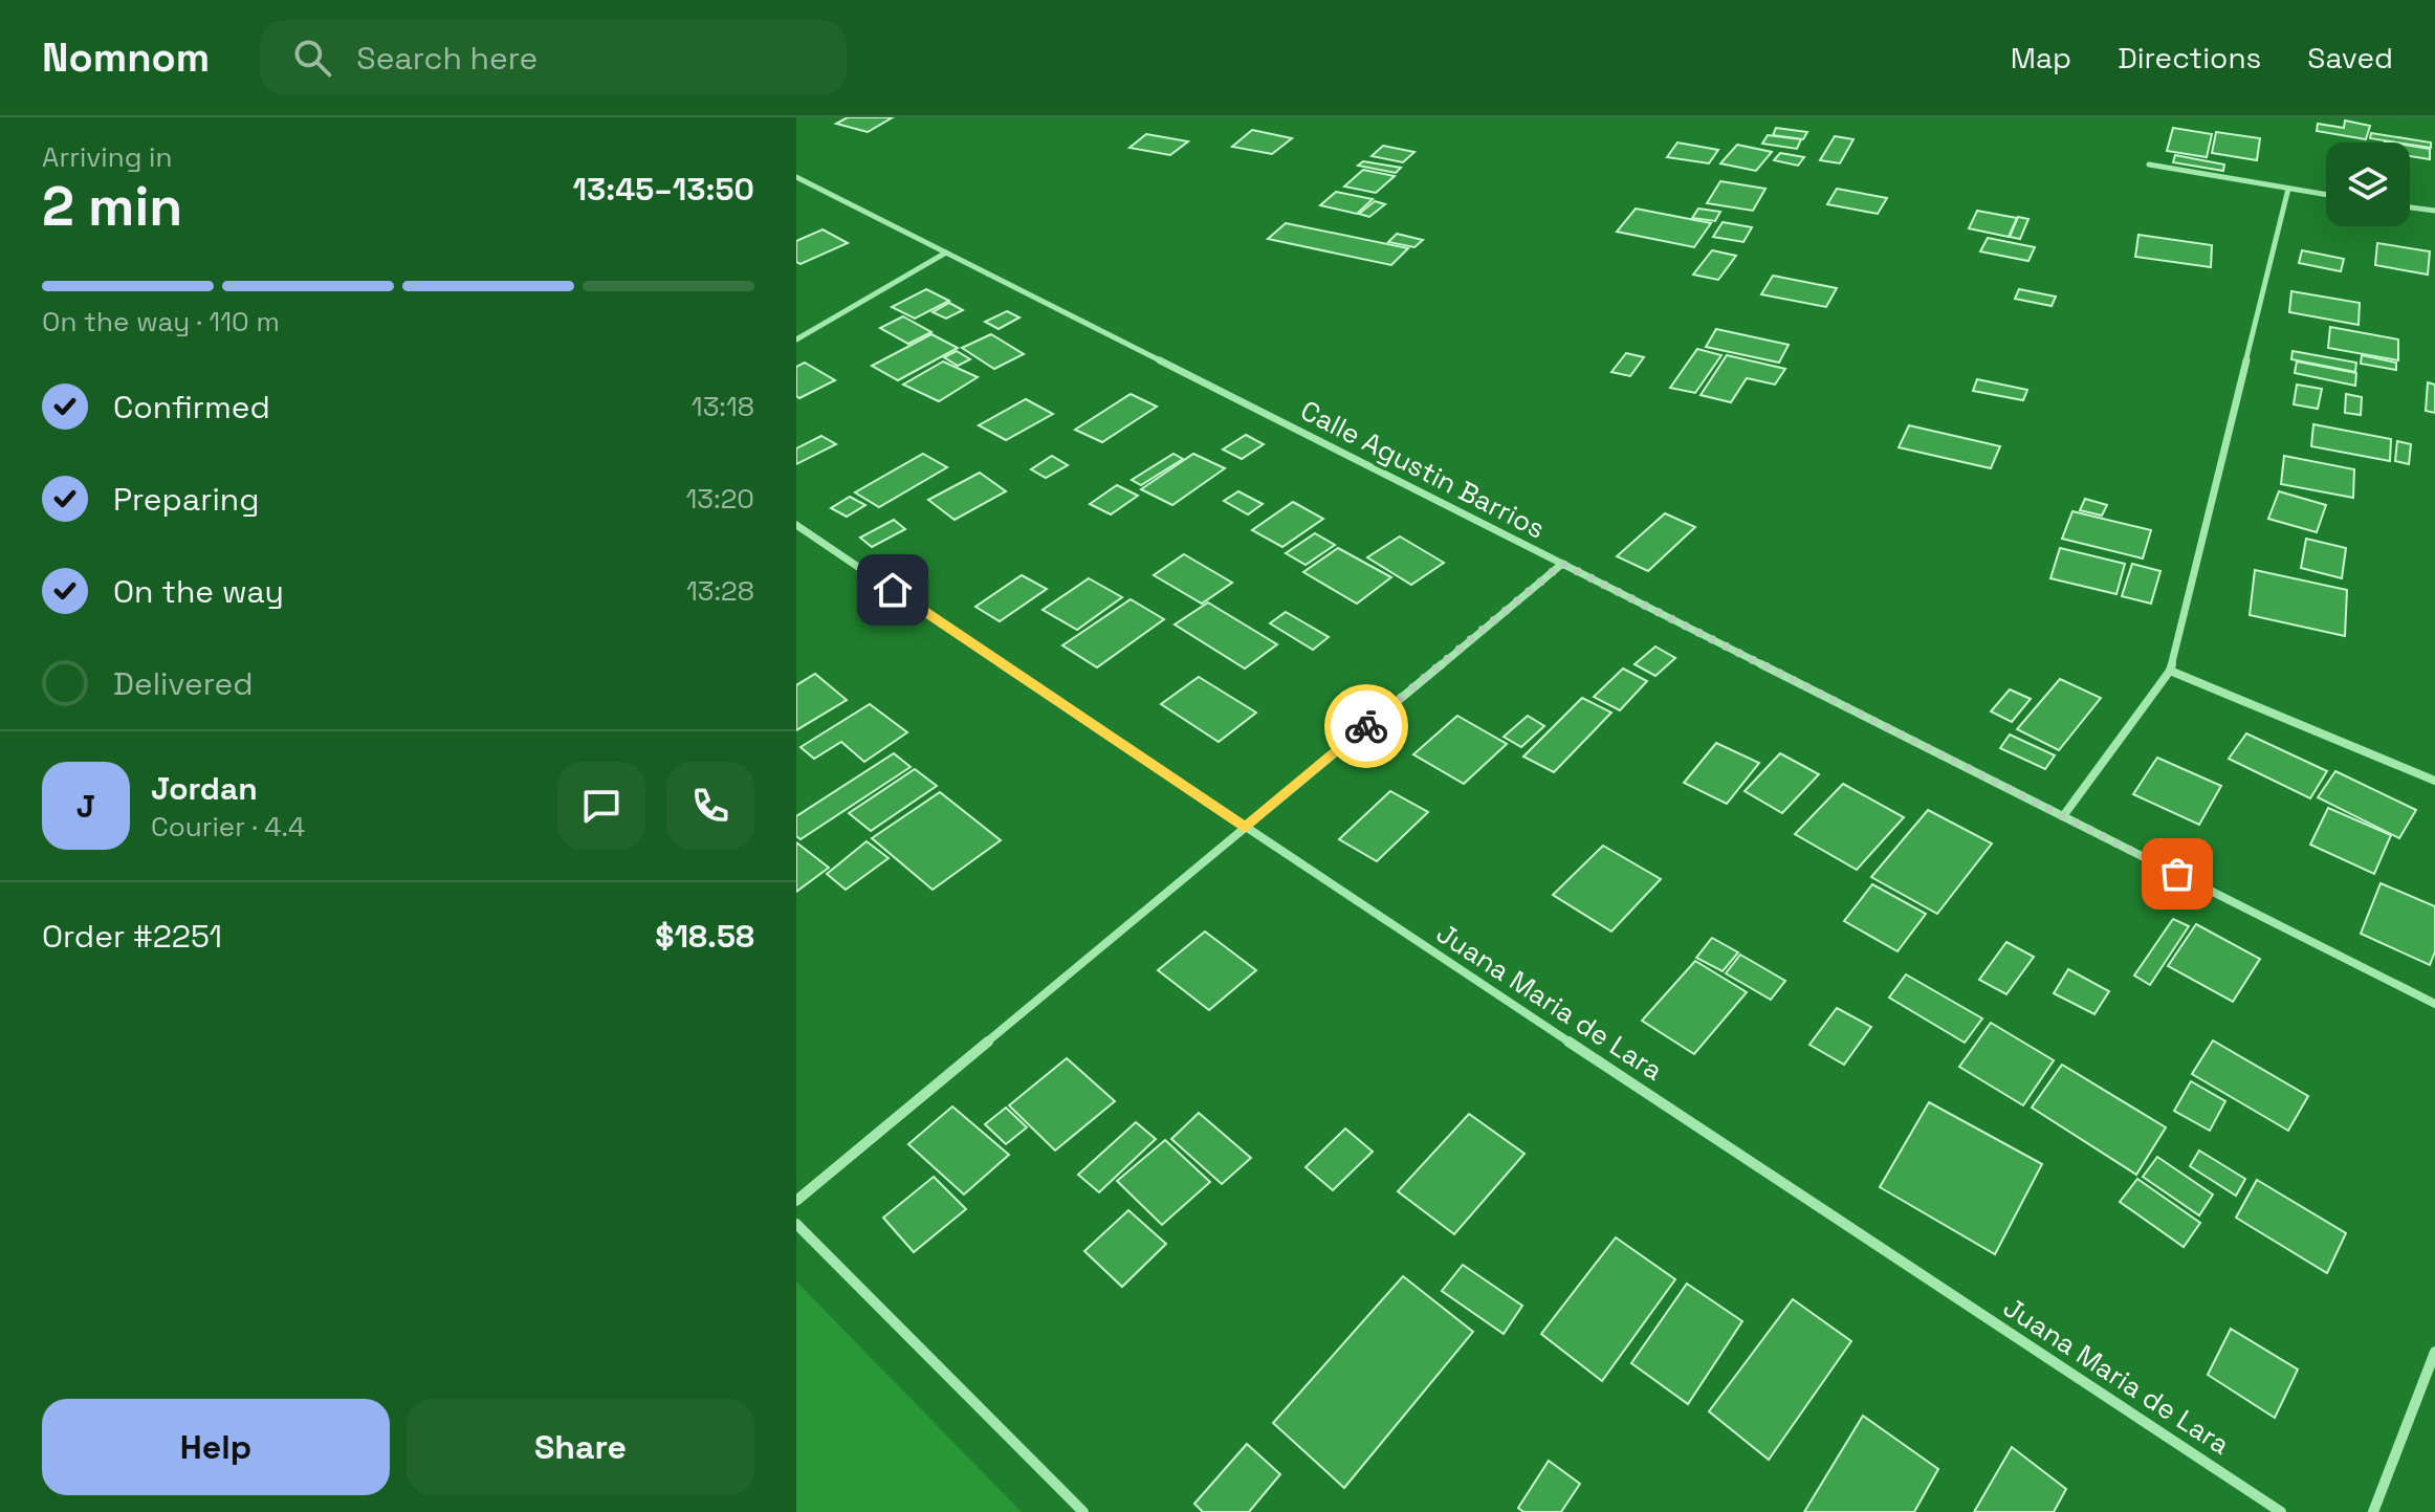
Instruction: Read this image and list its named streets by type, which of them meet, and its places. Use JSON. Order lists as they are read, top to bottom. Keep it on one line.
{"streets":{"street":["Calle Agustin Barrios","Juana Maria de Lara"]},"page":{"header":"Nomnom","search":"Search here","nav":["Map","Directions","Saved"],"heading":["2 min","Arriving in","13:45–13:50"],"panel":["Jordan","Courier · 4.4","Order #2251","$18.58"],"bar":"On the way · 110 m","list":[["Confirmed","13:18"],["Preparing","13:20"],["On the way","13:28"],"Delivered"],"round":"J","buttons":["Help","Share"]}}
